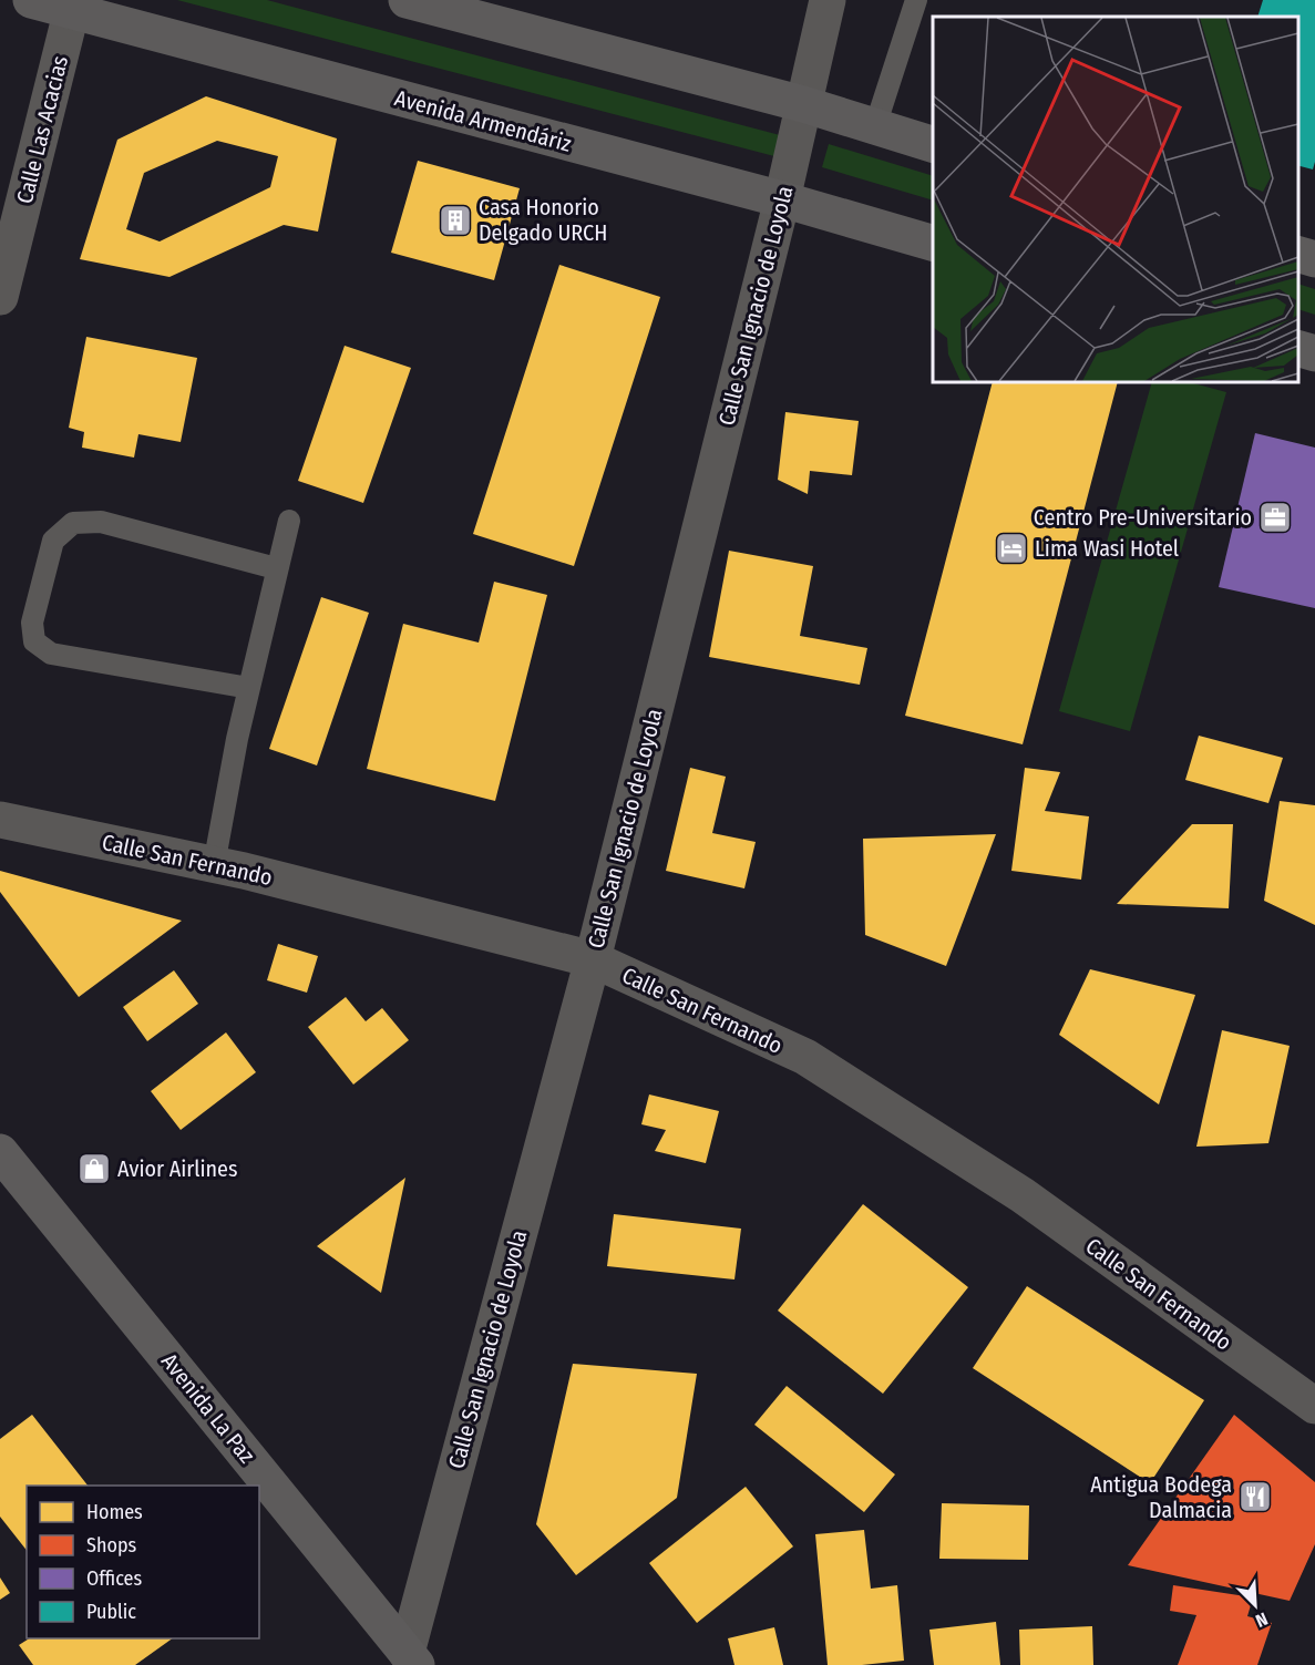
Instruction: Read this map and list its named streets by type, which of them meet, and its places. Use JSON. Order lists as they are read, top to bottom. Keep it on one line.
{"streets":{"main road":["Avenida Armendáriz","Avenida La Paz"],"street":["Calle Las Acacias","Calle San Ignacio de Loyola","Calle San Fernando"]},"crossings":[["Avenida Armendáriz","Calle Las Acacias"],["Avenida Armendáriz","Calle San Ignacio de Loyola"],["Calle San Ignacio de Loyola","Calle San Fernando"],["Calle San Ignacio de Loyola","Avenida La Paz"]],"places":{"building":["Casa Honorio Delgado URCH"],"office":["Centro Pre-Universitario"],"hotel":["Lima Wasi Hotel"],"shop":["Avior Airlines"],"restaurant":["Antigua Bodega Dalmacia"]},"legend":["Homes","Shops","Offices","Public"],"north":"bottom right"}
